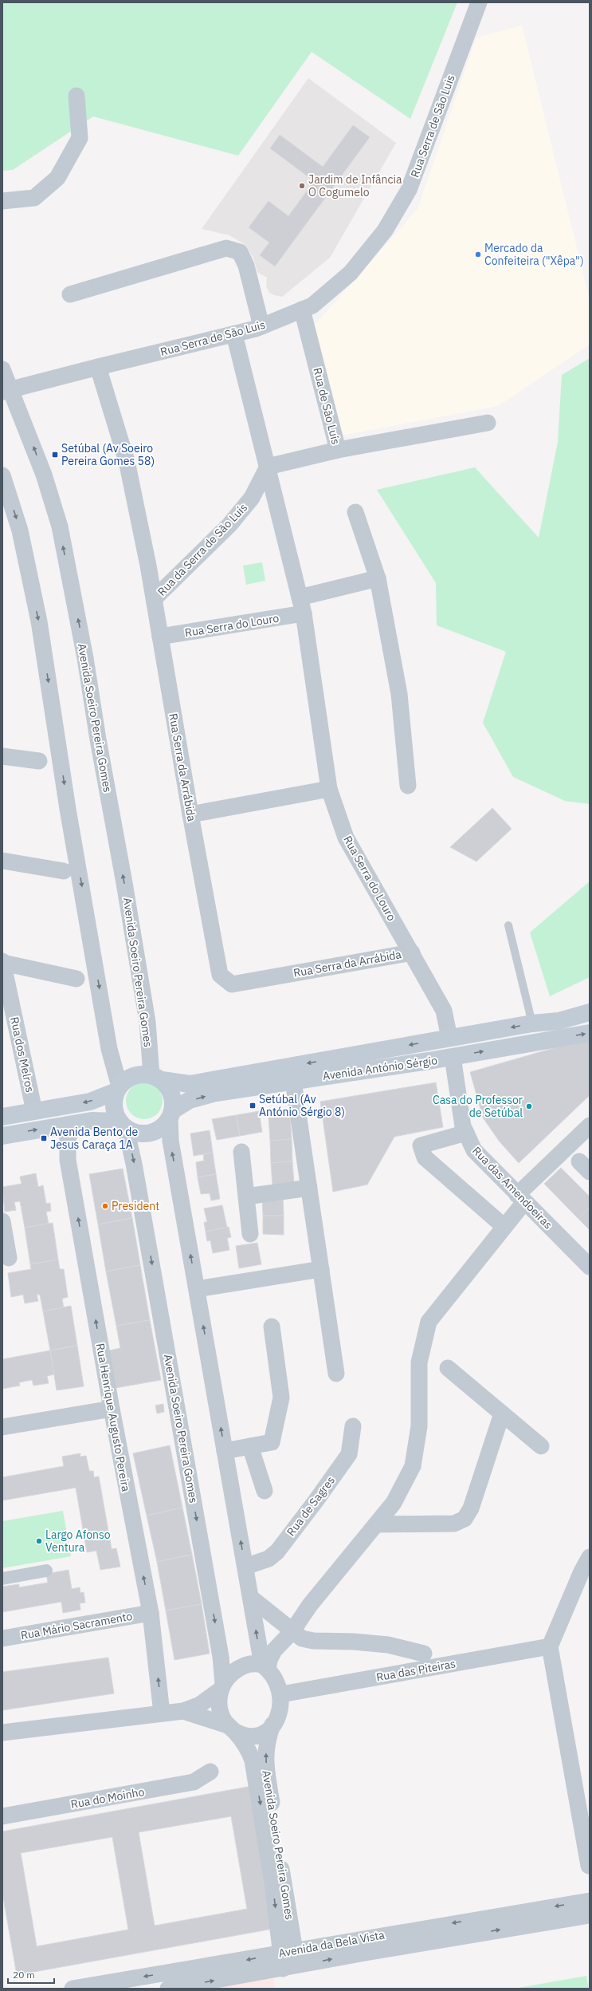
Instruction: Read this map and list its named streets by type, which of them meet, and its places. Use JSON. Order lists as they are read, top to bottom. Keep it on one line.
{"streets":{"main road":["Avenida Soeiro Pereira Gomes","Avenida António Sérgio"],"street":["Rua Serra de São Luis","Rua de São Luís","Rua da Serra de São Luís","Rua Serra do Louro","Rua Serra da Arrábida","Rua dos Melros","Rua das Amendoeiras","Rua Henrique Augusto Pereira","Rua de Sagres","Rua Mário Sacramento","Rua das Piteiras","Rua do Moinho","Avenida da Bela Vista"]},"crossings":[["Rua Serra de São Luis","Rua de São Luís"],["Rua Serra de São Luis","Avenida Soeiro Pereira Gomes"],["Rua Serra de São Luis","Rua Serra da Arrábida"],["Rua de São Luís","Rua da Serra de São Luís"],["Rua da Serra de São Luís","Rua Serra da Arrábida"],["Rua Serra do Louro","Rua Serra da Arrábida"],["Rua Serra do Louro","Avenida António Sérgio"],["Avenida Soeiro Pereira Gomes","Avenida António Sérgio"],["Avenida Soeiro Pereira Gomes","Rua de Sagres"],["Avenida Soeiro Pereira Gomes","Rua das Piteiras"],["Avenida Soeiro Pereira Gomes","Avenida da Bela Vista"],["Avenida António Sérgio","Rua das Amendoeiras"],["Rua Henrique Augusto Pereira","Rua Mário Sacramento"]],"one_way":["Rua Henrique Augusto Pereira"],"places":{"other":["Jardim de Infância O Cogumelo","Mercado da Confeiteira (\"Xêpa\")","Casa do Professor de Setúbal","President","Largo Afonso Ventura"],"transit":["Setúbal (Av Soeiro Pereira Gomes 58)","Setúbal (Av António Sérgio 8)","Avenida Bento de Jesus Caraça 1A"]},"scale_bar":"20 m"}
